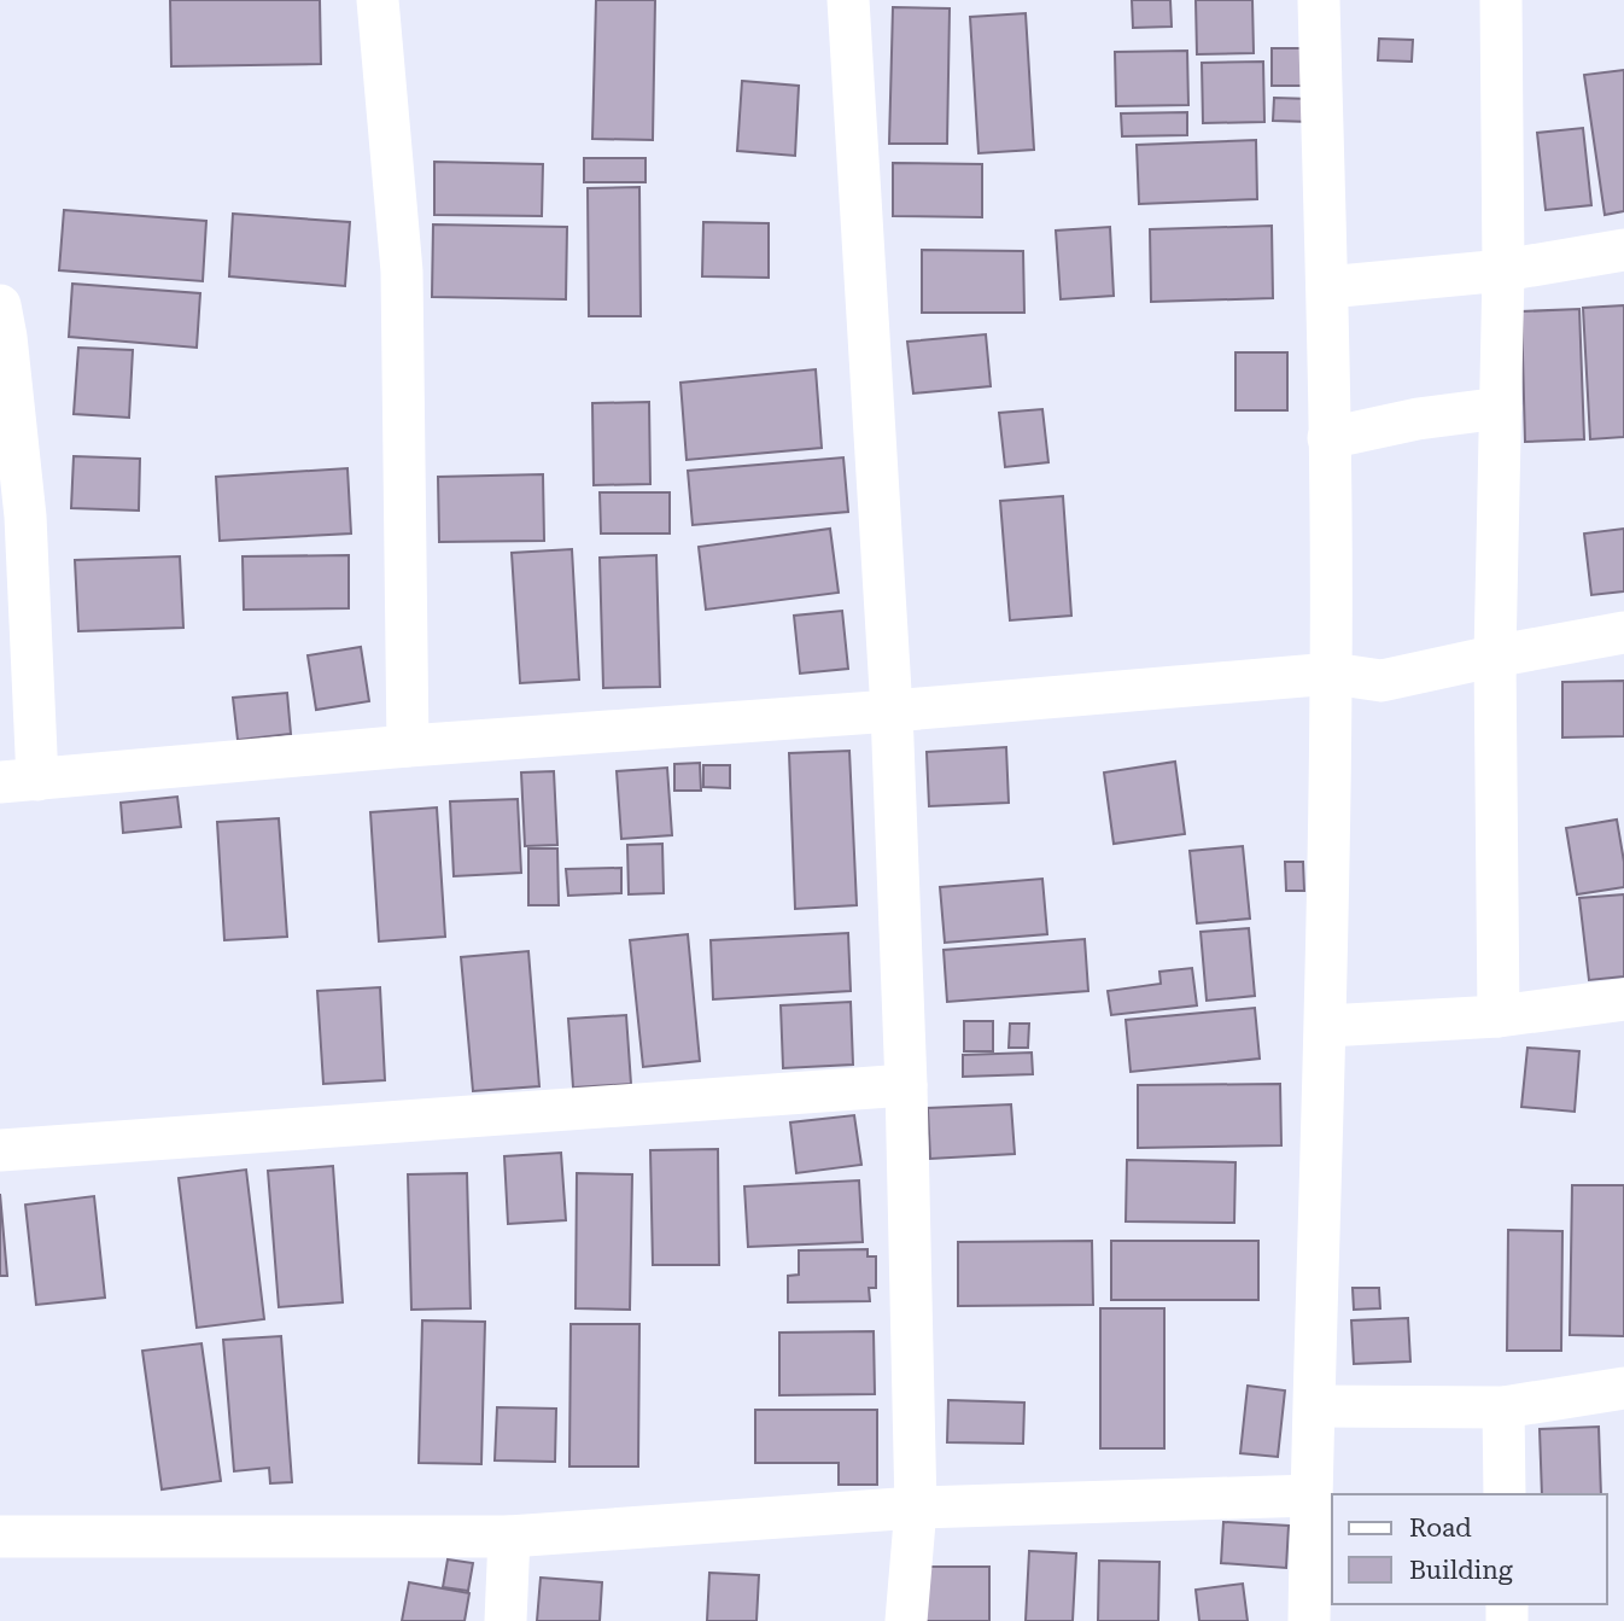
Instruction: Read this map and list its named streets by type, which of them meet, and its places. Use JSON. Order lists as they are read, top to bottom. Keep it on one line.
{"legend":["Road","Building"]}
